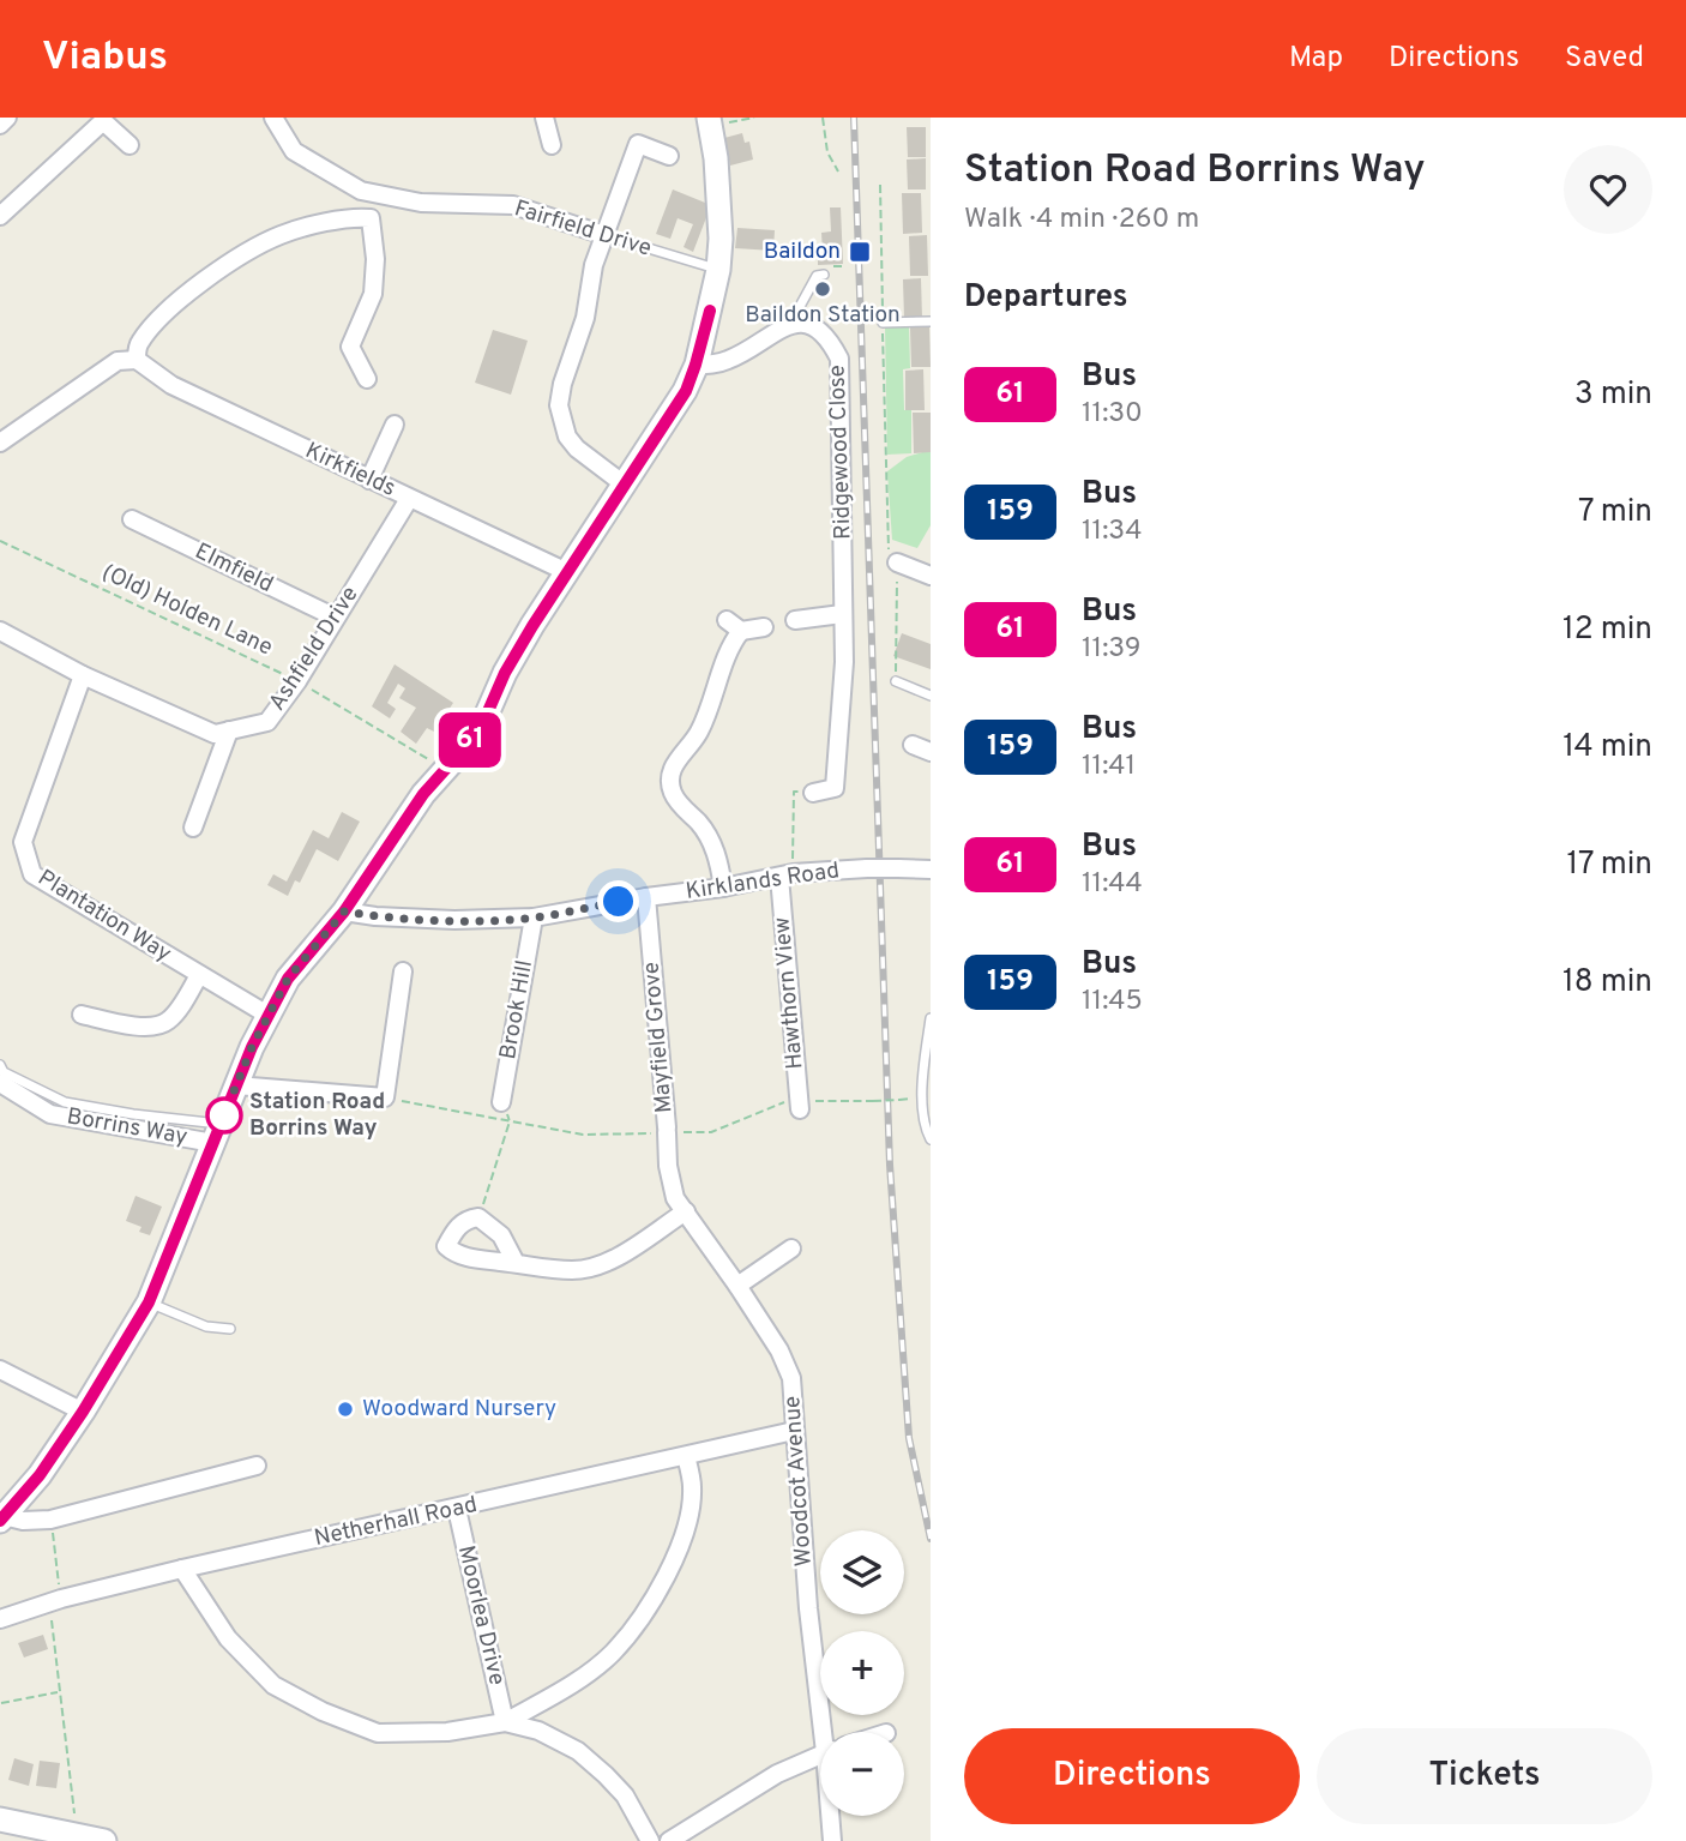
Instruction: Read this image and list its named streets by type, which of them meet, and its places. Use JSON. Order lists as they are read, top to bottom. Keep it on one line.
{"streets":{"street":["Fairfield Drive","Ridgewood Close","Kirkfields","Elmfield","Ashfield Drive","Kirklands Road","Plantation Way","Hawthorn View","Brook Hill","Mayfield Grove","Borrins Way","Woodcot Avenue","Netherhall Road","Moorlea Drive"],"path":["(Old) Holden Lane"]},"crossings":[["Kirkfields","Ashfield Drive"],["Elmfield","Ashfield Drive"],["(Old) Holden Lane","Ashfield Drive"],["Ashfield Drive","Plantation Way"],["Kirklands Road","Hawthorn View"],["Kirklands Road","Brook Hill"],["Kirklands Road","Mayfield Grove"],["Mayfield Grove","Woodcot Avenue"],["Woodcot Avenue","Netherhall Road"],["Netherhall Road","Moorlea Drive"]],"places":{"transit":["Baildon"],"other":["Baildon Station","Station Road Borrins Way","Woodward Nursery"]},"lines":["bus line 61"],"page":{"header":"Viabus","nav":["Map","Directions","Saved"],"on_map":"61","heading":[["Station Road Borrins Way","Walk · 4 min · 260 m"],"Departures"],"list":[{"mark":"61","name":"Bus","note":"11:30","value":"3 min"},{"mark":"159","name":"Bus","note":"11:34","value":"7 min"},{"mark":"61","name":"Bus","note":"11:39","value":"12 min"},{"mark":"159","name":"Bus","note":"11:41","value":"14 min"},{"mark":"61","name":"Bus","note":"11:44","value":"17 min"},{"mark":"159","name":"Bus","note":"11:45","value":"18 min"}],"map_buttons":["+","−"],"buttons":["Directions","Tickets"]}}
